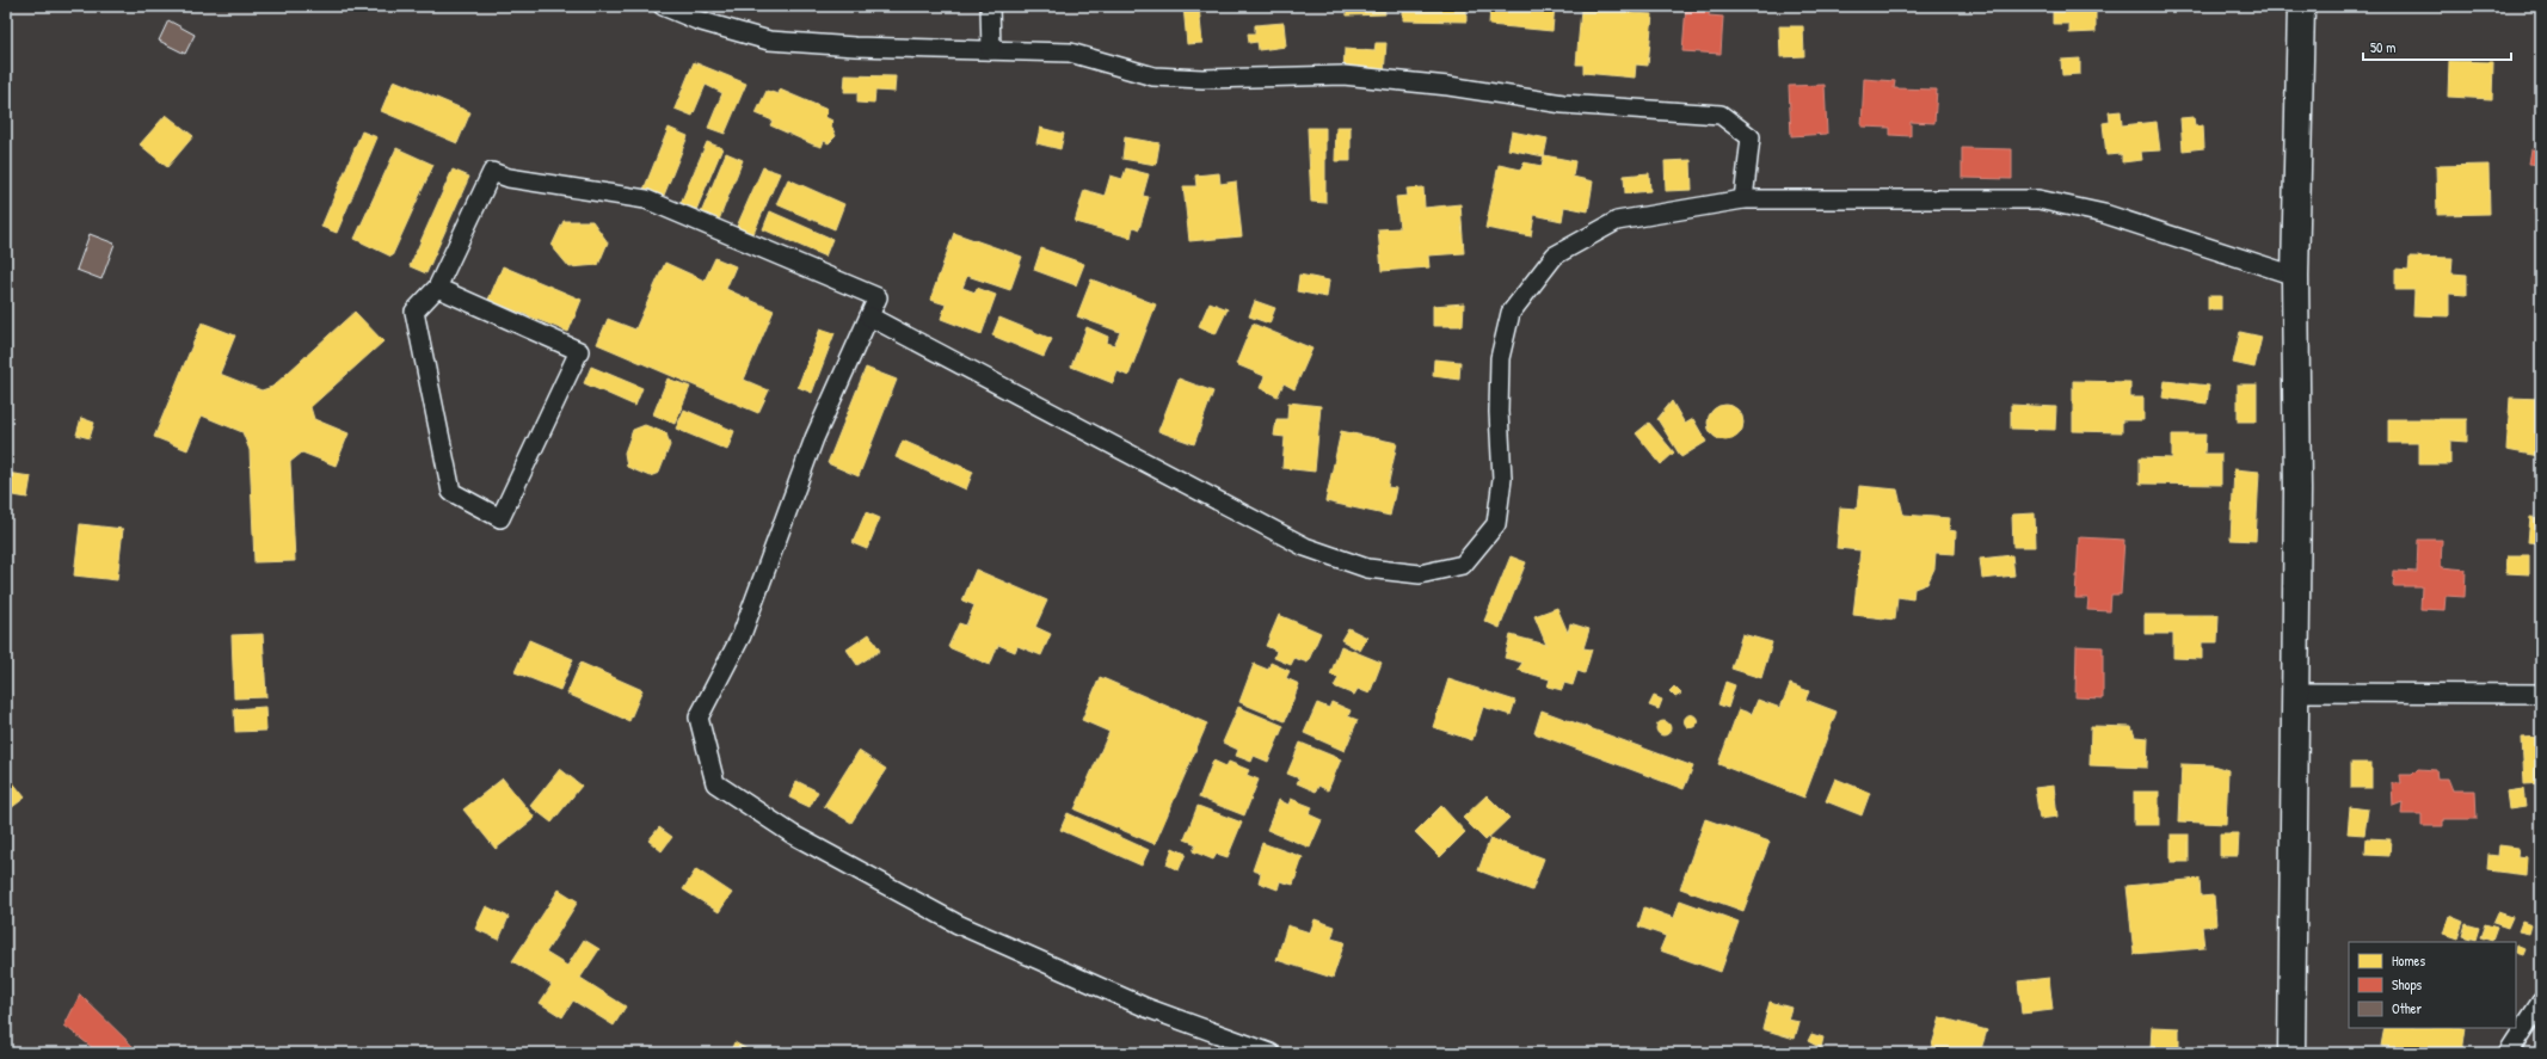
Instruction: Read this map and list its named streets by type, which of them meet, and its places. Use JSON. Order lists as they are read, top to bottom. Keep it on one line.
{"legend":["Homes","Shops","Other"],"scale_bar":"50 m"}
